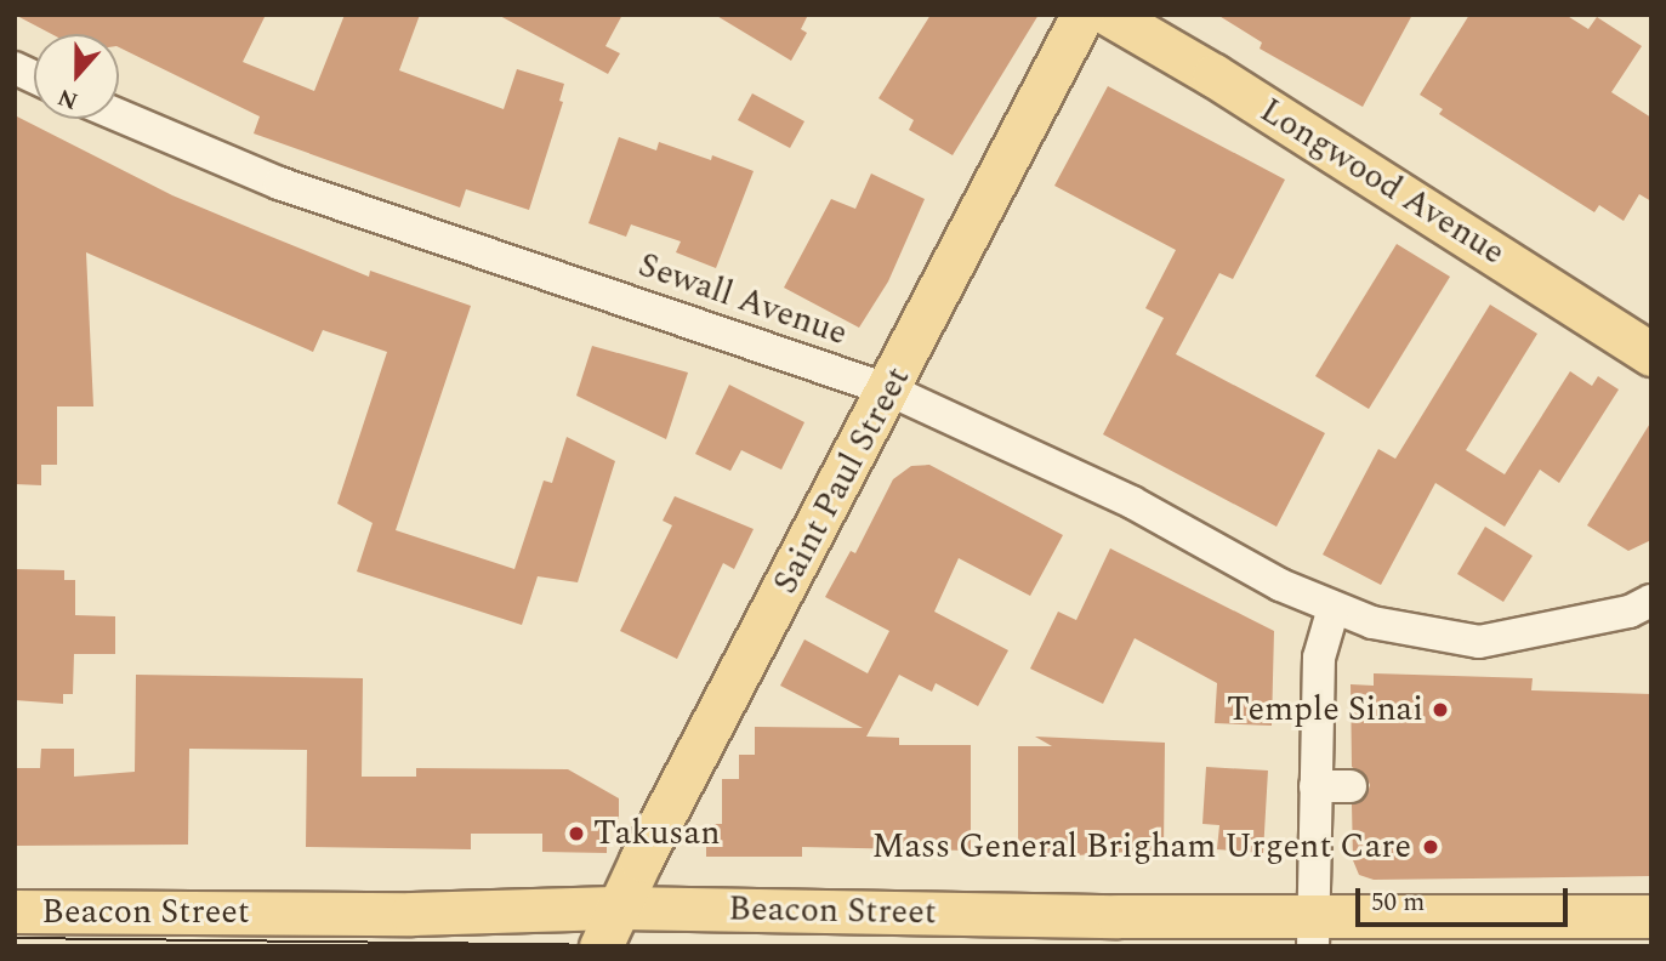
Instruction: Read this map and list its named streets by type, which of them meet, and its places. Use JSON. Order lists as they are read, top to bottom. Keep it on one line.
{"streets":{"main road":["Longwood Avenue","Saint Paul Street","Beacon Street"],"street":["Sewall Avenue"]},"crossings":[["Sewall Avenue","Saint Paul Street"],["Saint Paul Street","Beacon Street"]],"places":["Temple Sinai","Takusan","Mass General Brigham Urgent Care"],"scale_bar":"50 m","north":"bottom"}
